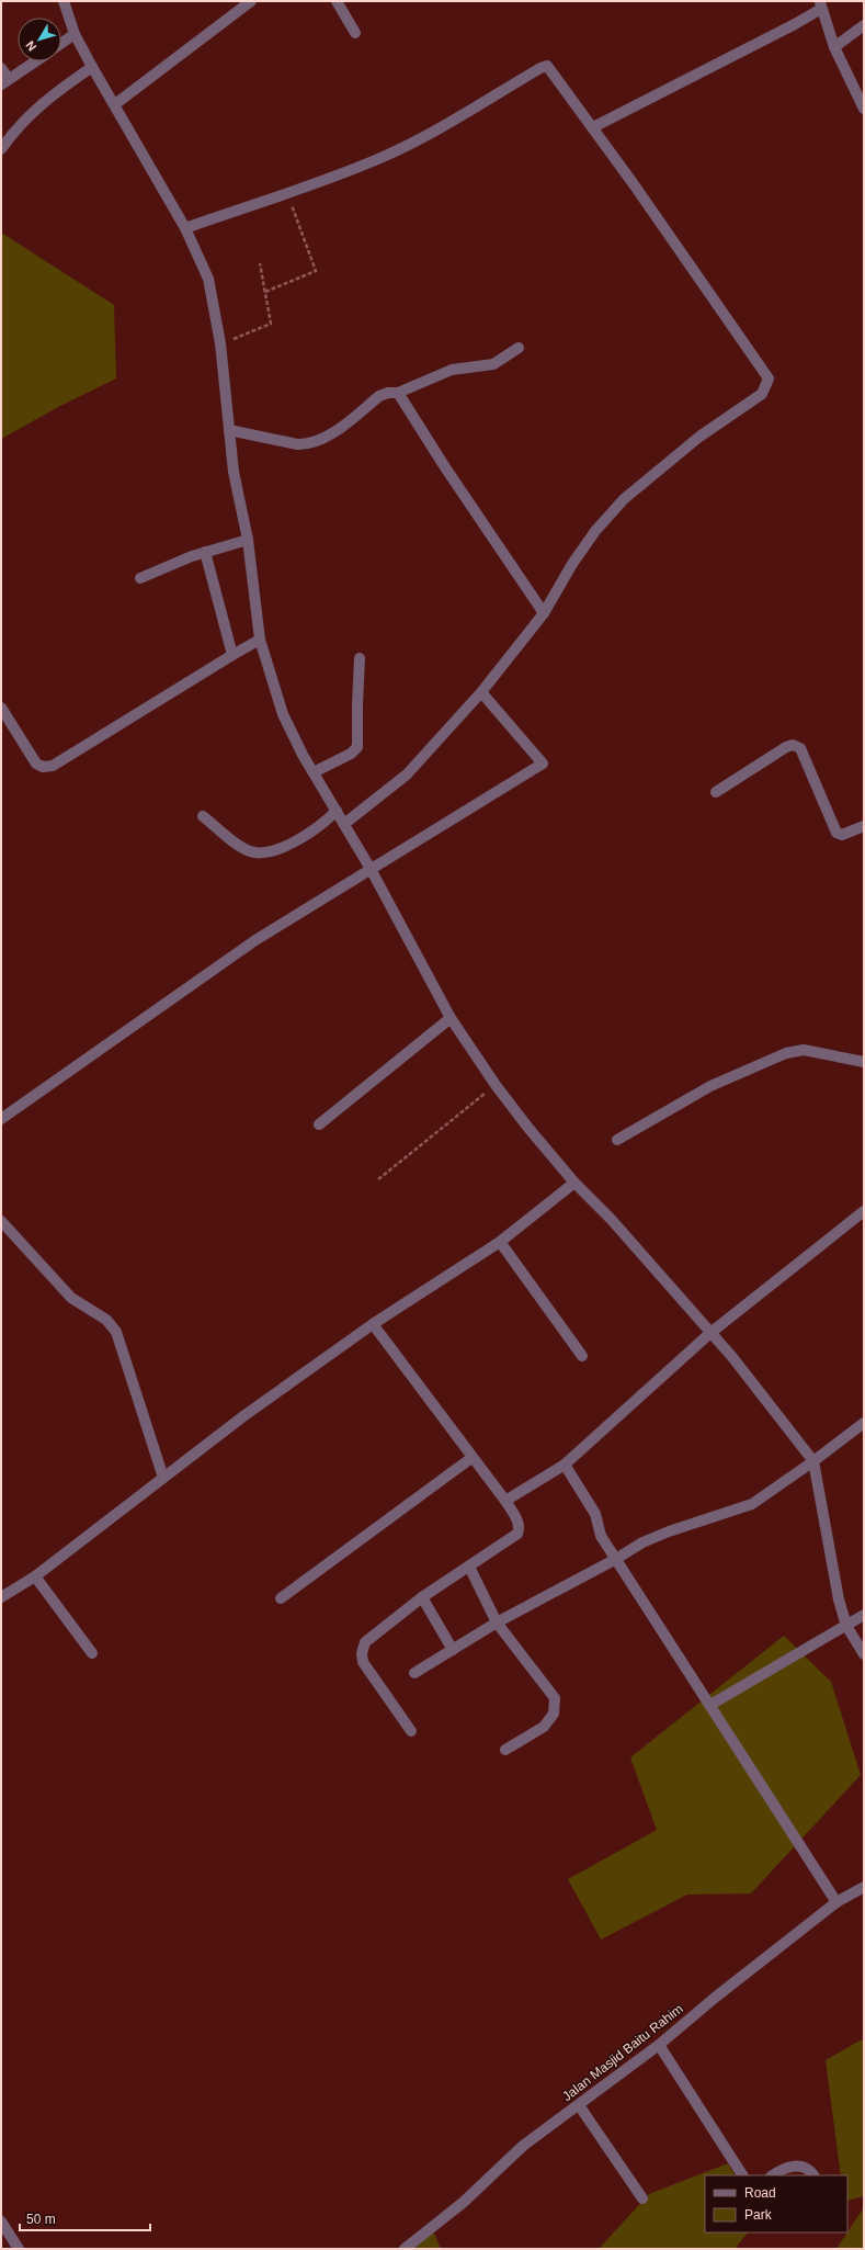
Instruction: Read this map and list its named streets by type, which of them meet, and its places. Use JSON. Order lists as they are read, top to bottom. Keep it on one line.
{"streets":{"street":["Jalan Masjid Baitu Rahim"]},"legend":["Road","Park"],"scale_bar":"50 m","north":"bottom left"}
